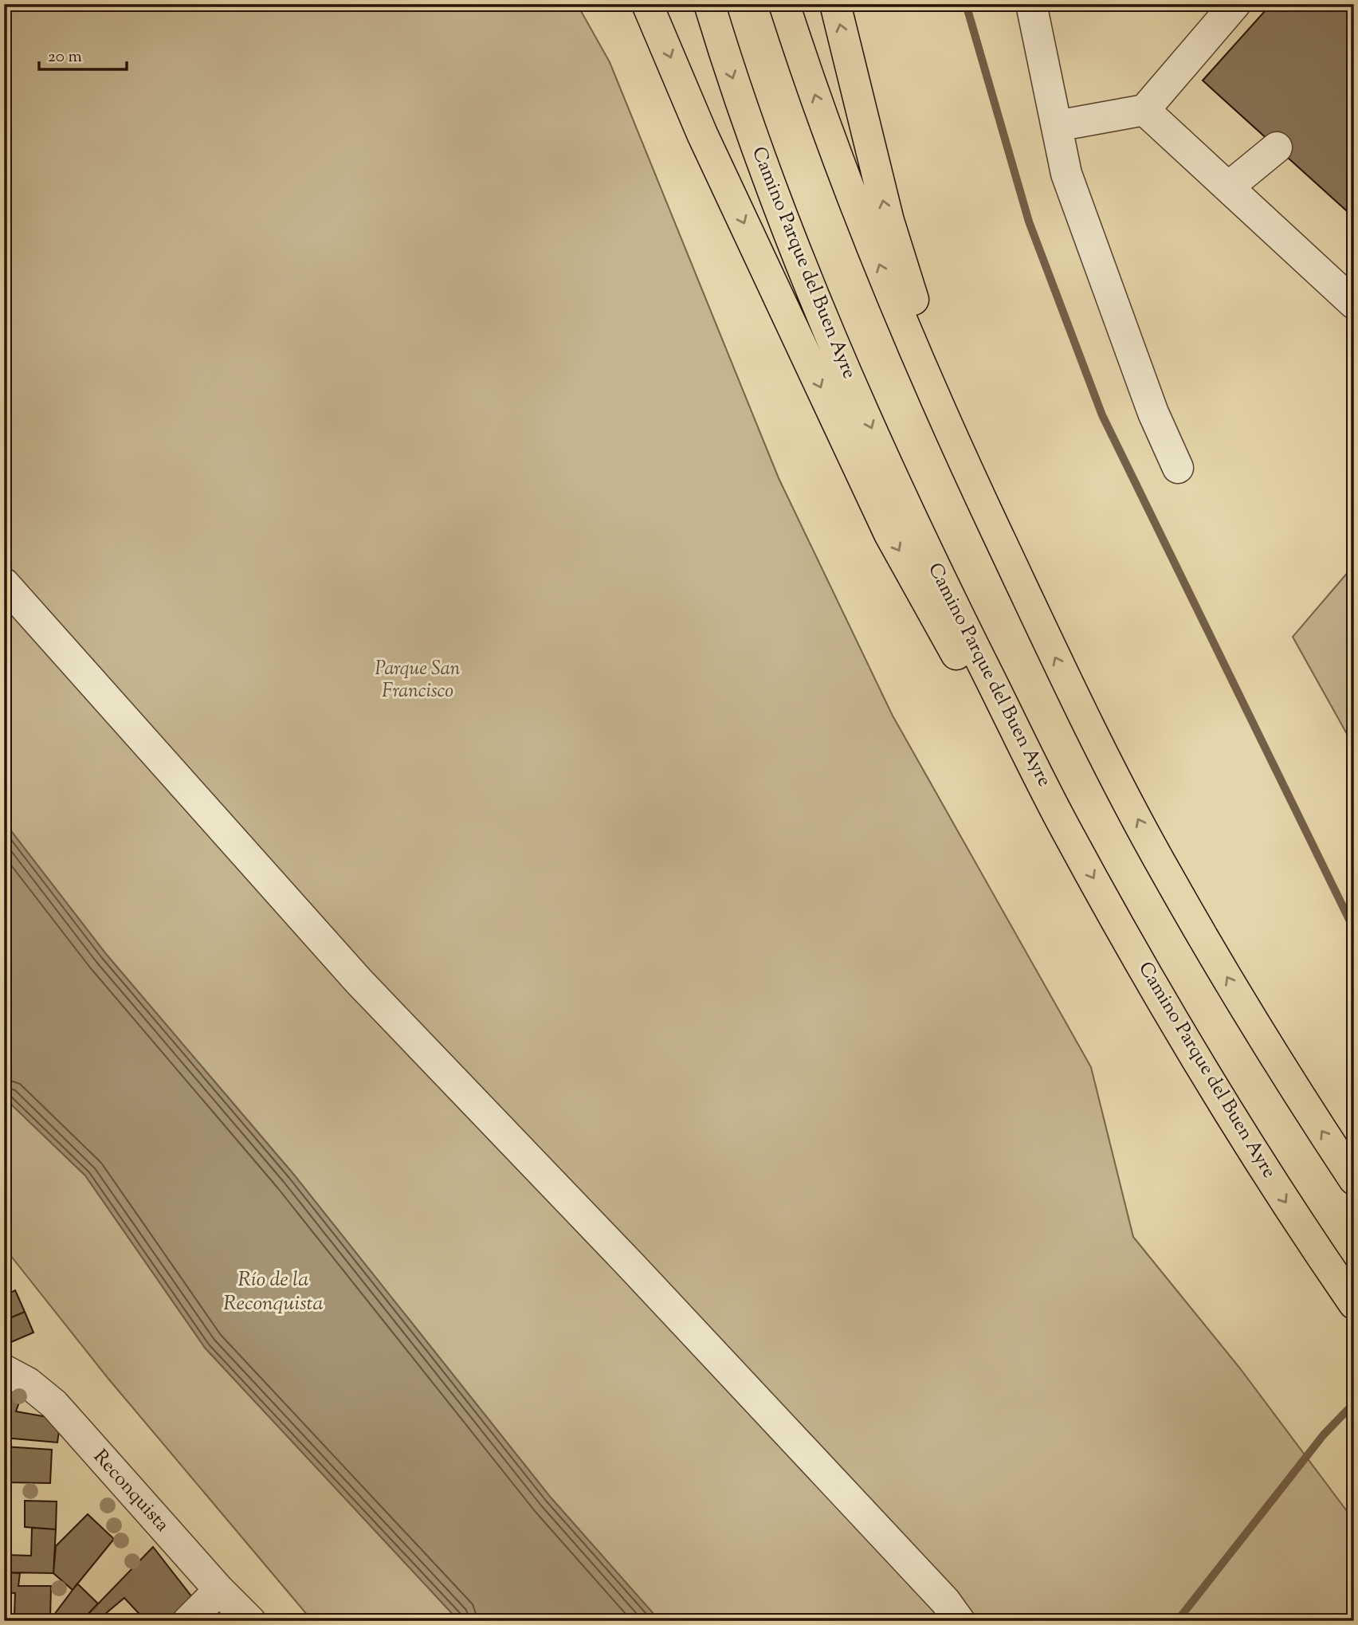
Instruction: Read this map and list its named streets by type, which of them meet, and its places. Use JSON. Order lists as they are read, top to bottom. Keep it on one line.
{"streets":{"highway":["Camino Parque del Buen Ayre"],"street":["Reconquista"]},"water":["Río de la Reconquista"],"parks":["Parque San Francisco"],"scale_bar":"20 m"}
